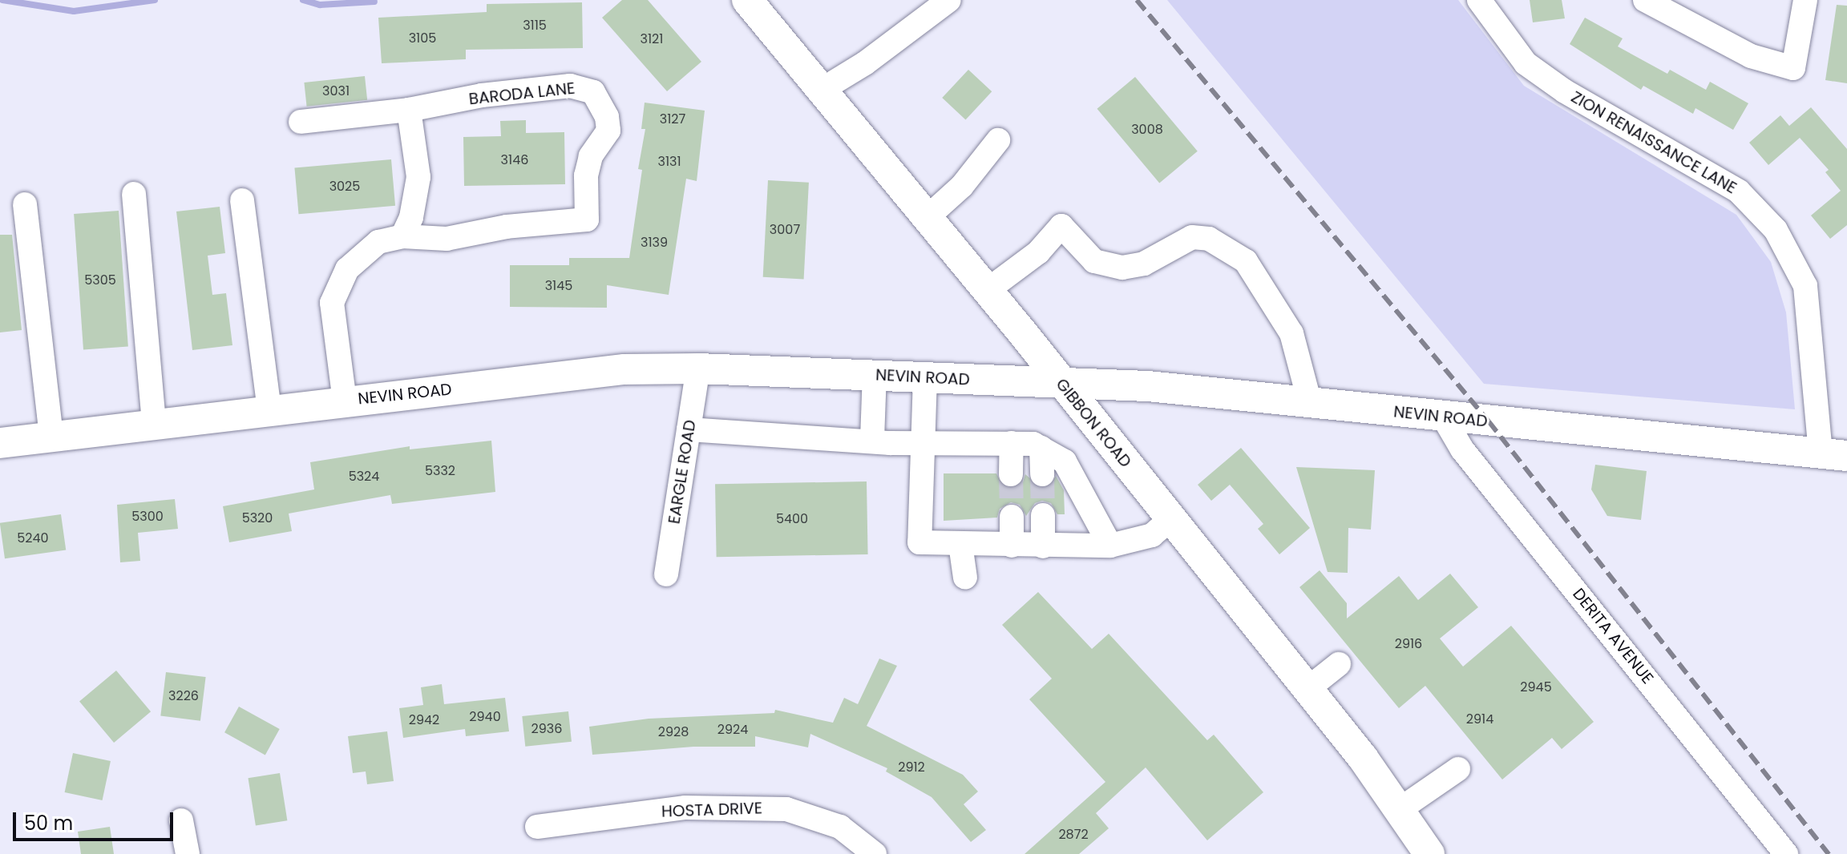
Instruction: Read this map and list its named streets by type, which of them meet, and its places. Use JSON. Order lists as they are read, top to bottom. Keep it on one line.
{"streets":{"main road":["NEVIN ROAD","GIBBON ROAD"],"street":["BARODA LANE","ZION RENAISSANCE LANE","EARGLE ROAD","DERITA AVENUE","HOSTA DRIVE"]},"crossings":[["BARODA LANE","NEVIN ROAD"],["ZION RENAISSANCE LANE","NEVIN ROAD"],["NEVIN ROAD","GIBBON ROAD"],["NEVIN ROAD","EARGLE ROAD"],["NEVIN ROAD","DERITA AVENUE"]],"house_numbers":["3115","3105","3121","3031","3127","3008","3146","3131","3025","3007","3139","5305","3145","5332","5324","5300","5320","5400","5240","2916","2945","3226","2940","2914","2942","2936","2924","2928","2912","2872"],"scale_bar":"50 m"}
